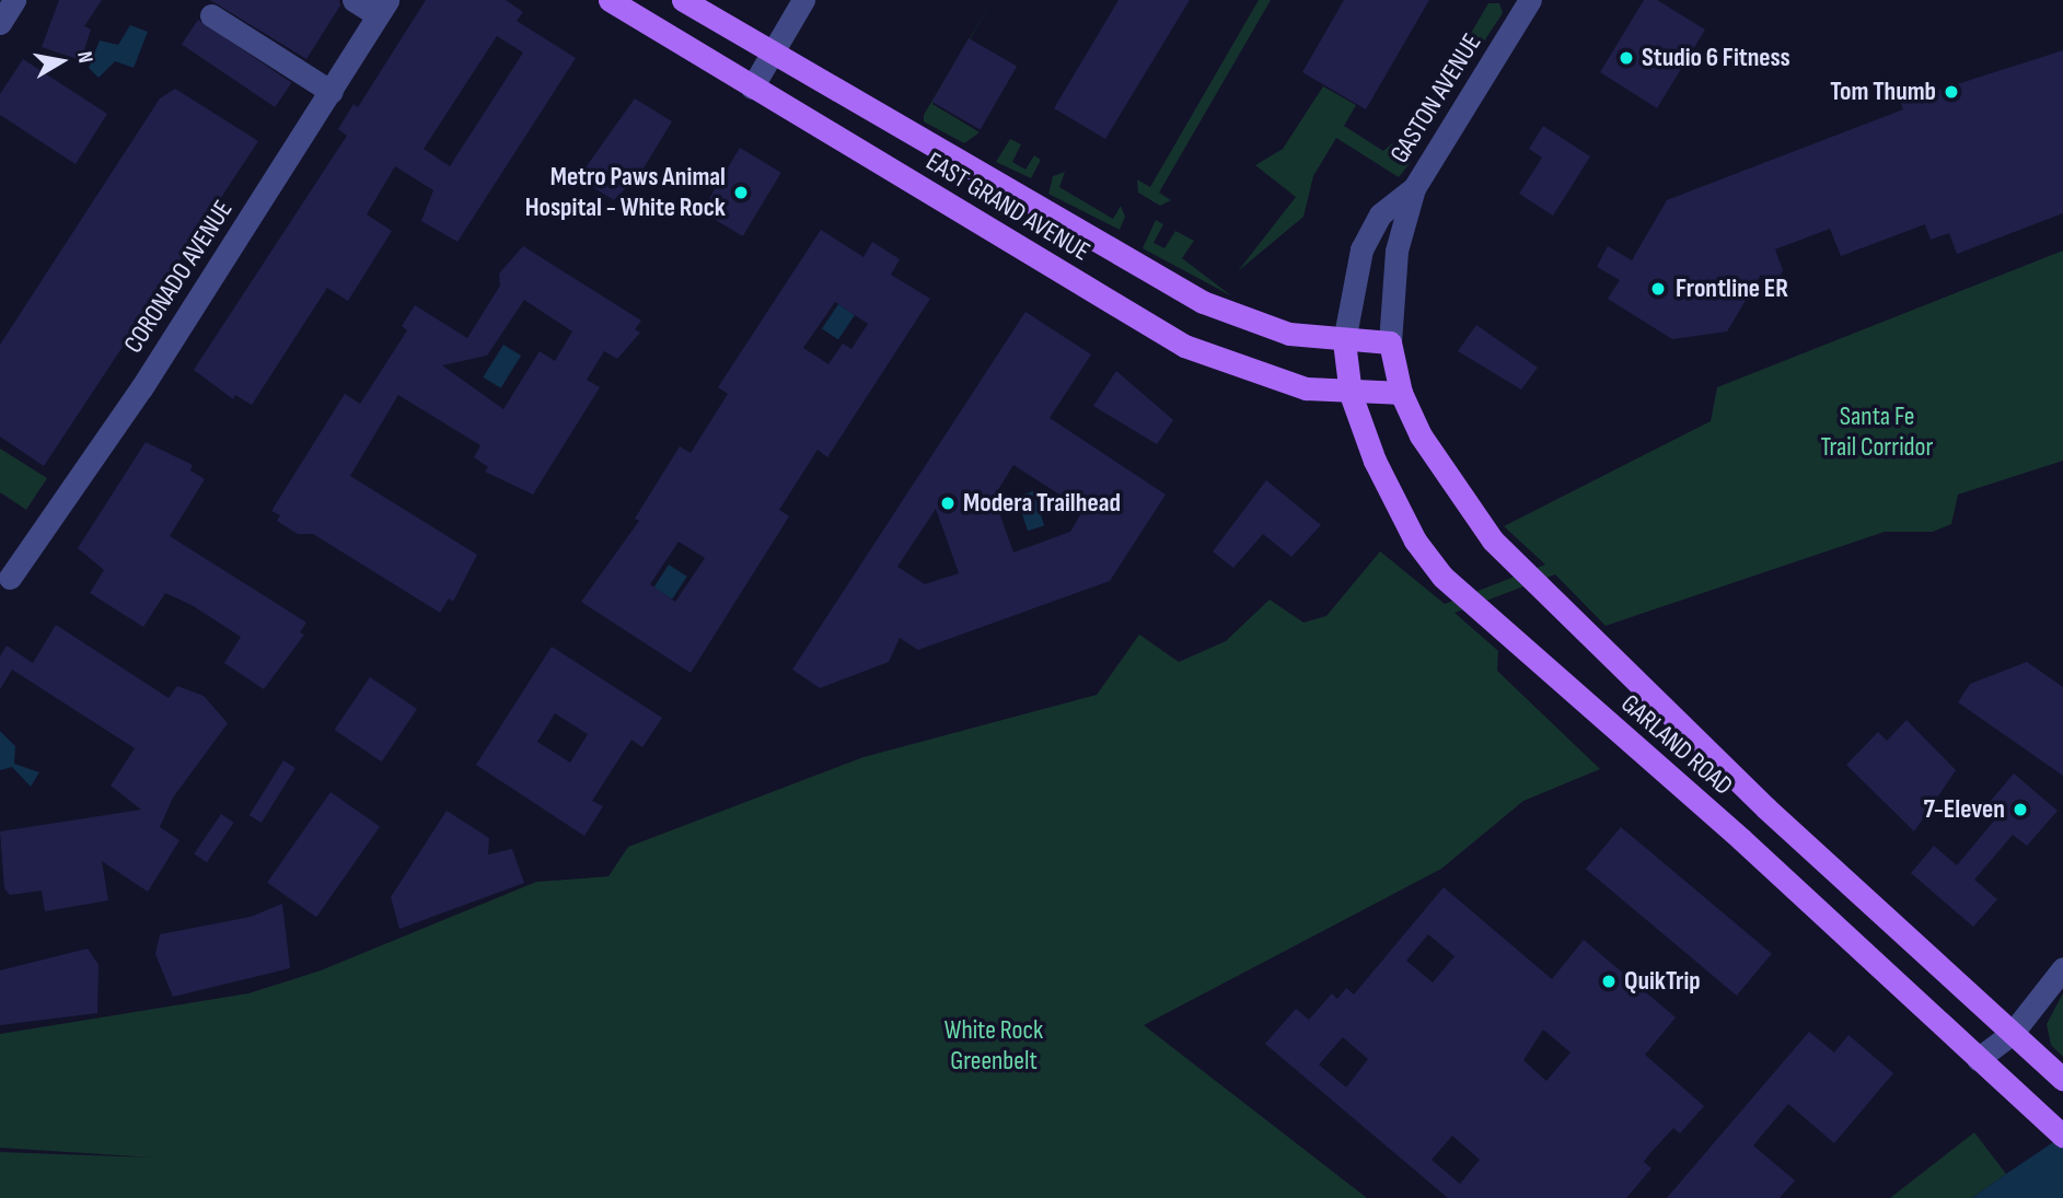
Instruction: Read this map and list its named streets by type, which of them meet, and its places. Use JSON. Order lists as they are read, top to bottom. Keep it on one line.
{"streets":{"main road":["EAST GRAND AVENUE","GARLAND ROAD"],"street":["GASTON AVENUE","CORONADO AVENUE"]},"crossings":[["GASTON AVENUE","EAST GRAND AVENUE"],["GASTON AVENUE","GARLAND ROAD"],["EAST GRAND AVENUE","GARLAND ROAD"]],"parks":["Santa Fe Trail Corridor","White Rock Greenbelt"],"places":["Studio 6 Fitness","Tom Thumb","Metro Paws Animal Hospital - White Rock","Frontline ER","Modera Trailhead","7-Eleven","QuikTrip"],"north":"right"}
